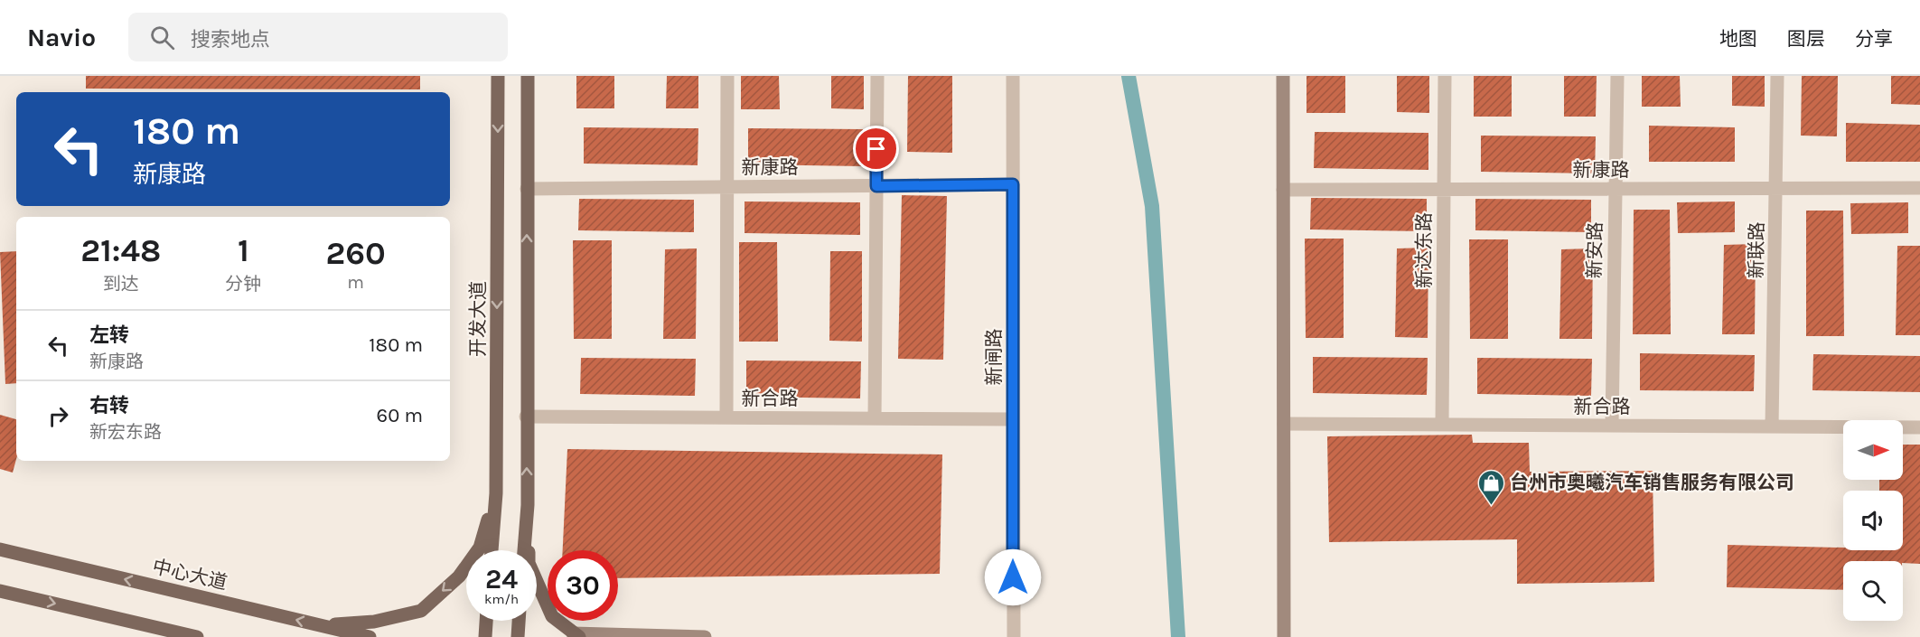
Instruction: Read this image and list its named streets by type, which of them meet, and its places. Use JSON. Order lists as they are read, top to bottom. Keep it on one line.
{"streets":{"main road":["开发大道","中心大道"],"street":["新康路","新达东路","新安路","新联路","新闸路","新合路"]},"crossings":[["新康路","新达东路"],["新康路","新安路"],["新康路","新联路"],["新康路","新闸路"],["新达东路","新合路"],["新安路","新合路"],["新联路","新合路"],["新闸路","新合路"]],"places":{"shop":["台州市奥曦汽车销售服务有限公司"]},"north":"right","page":{"header":"Navio","search":"搜索地点","nav":["地图","图层","分享"],"turn":["180 m","新康路"],"eta":["21:48","到达","1","分钟","260","m"],"list":[{"name":"左转","note":"新康路","value":"180 m"},{"name":"右转","note":"新宏东路","value":"60 m"}],"speed":"24 km/h","limit":"30"}}
